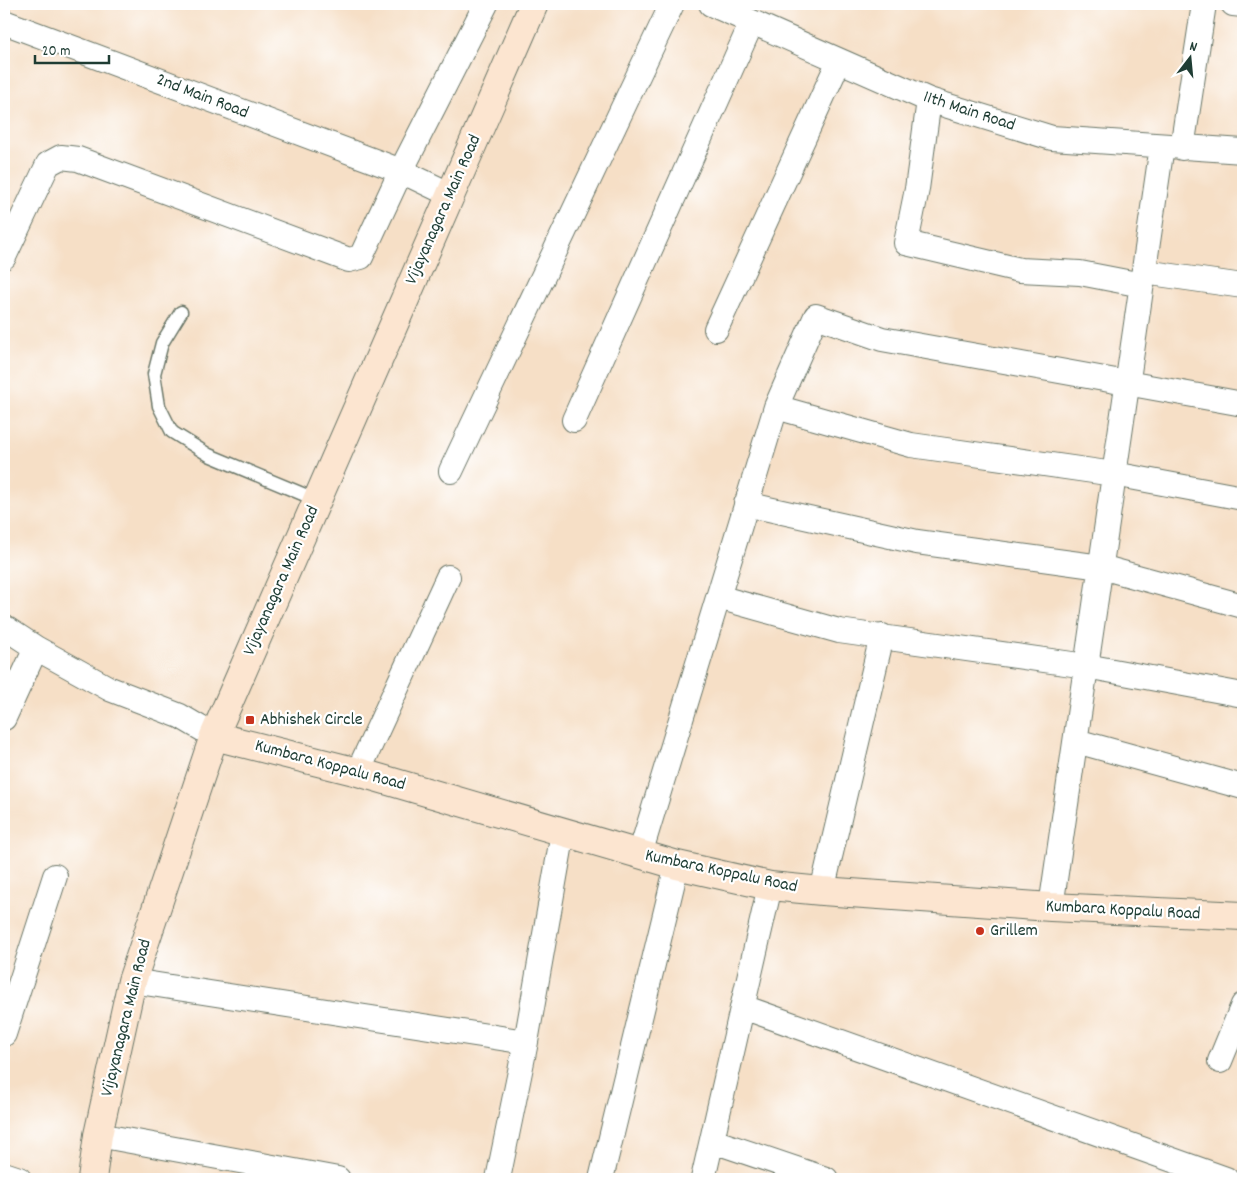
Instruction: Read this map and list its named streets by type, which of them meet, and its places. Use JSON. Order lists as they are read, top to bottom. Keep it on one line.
{"streets":{"street":["2nd Main Road","11th Main Road","Vijayanagara Main Road","Kumbara Koppalu Road"]},"crossings":[["2nd Main Road","Vijayanagara Main Road"],["Vijayanagara Main Road","Kumbara Koppalu Road"]],"places":{"transit":["Abhishek Circle"],"other":["Grillem"]},"scale_bar":"20 m","north":"top"}
